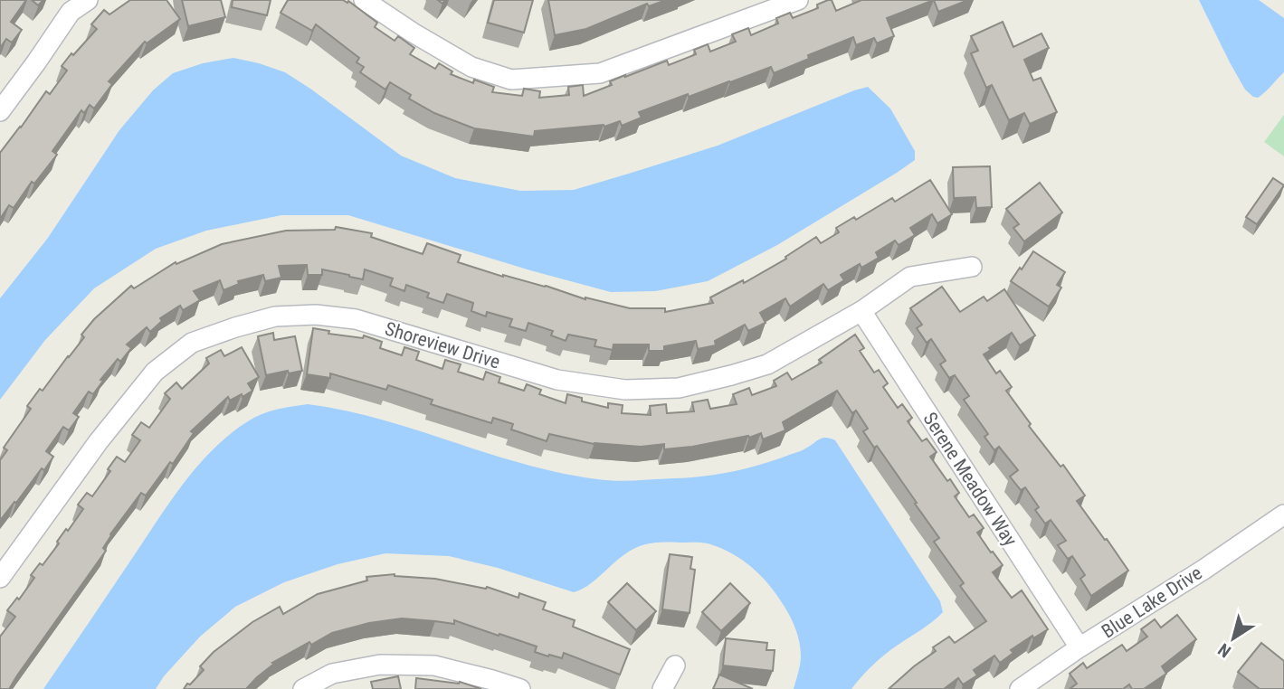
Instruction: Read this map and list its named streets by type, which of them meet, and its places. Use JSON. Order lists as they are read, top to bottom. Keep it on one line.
{"streets":{"street":["Shoreview Drive","Serene Meadow Way","Blue Lake Drive"]},"crossings":[["Shoreview Drive","Serene Meadow Way"],["Serene Meadow Way","Blue Lake Drive"]],"north":"bottom left"}
